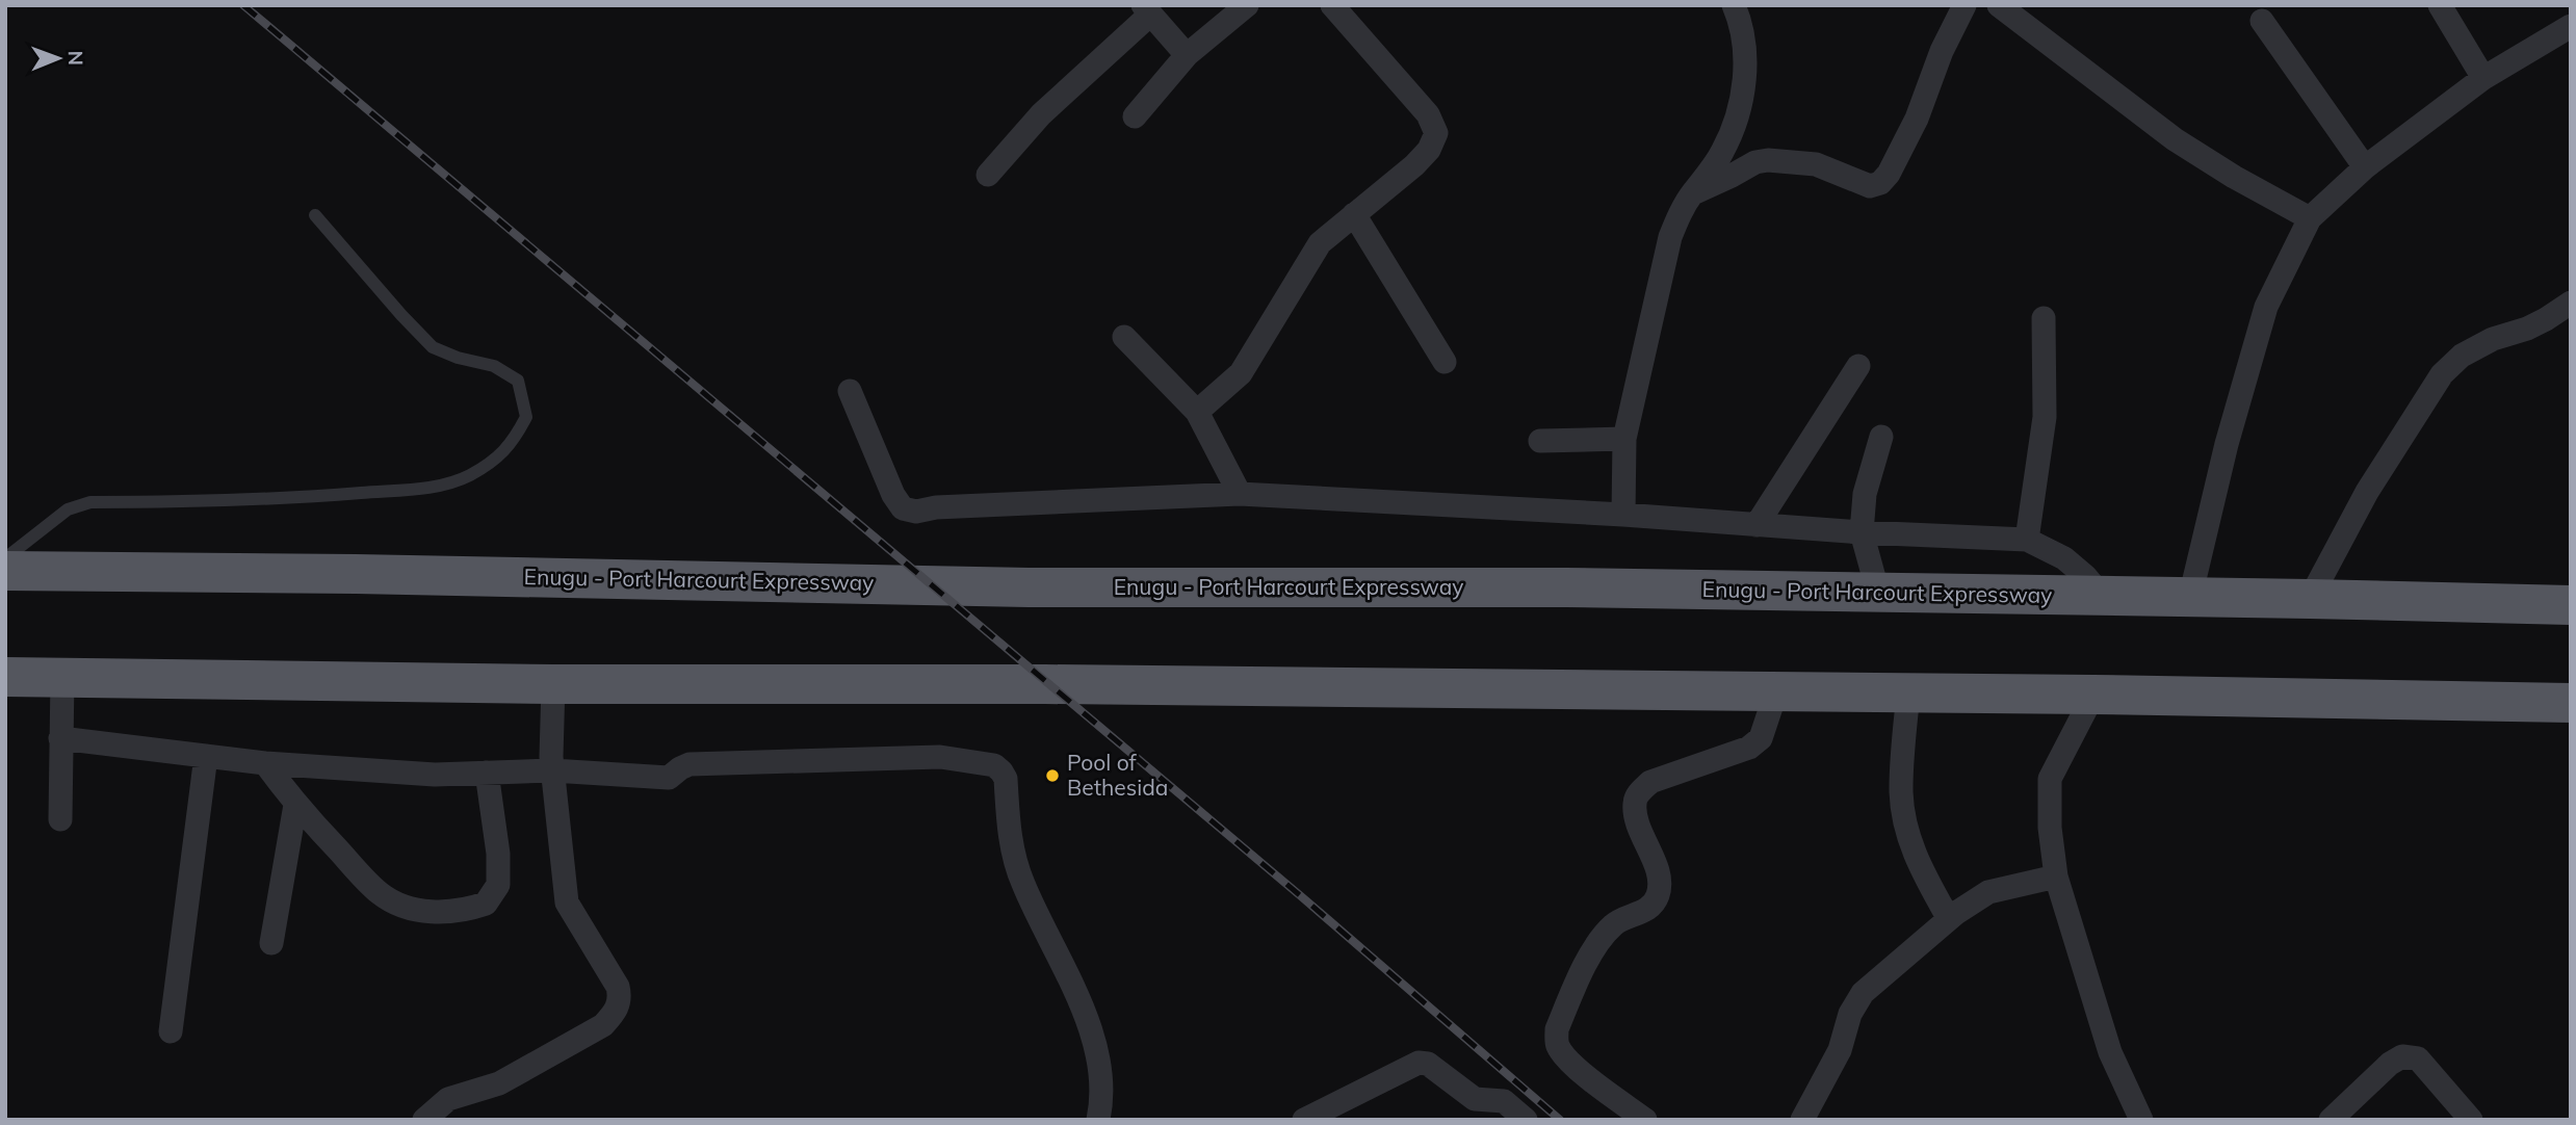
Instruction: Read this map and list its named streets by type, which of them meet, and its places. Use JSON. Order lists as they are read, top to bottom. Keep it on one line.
{"streets":{"highway":["Enugu - Port Harcourt Expressway"]},"places":["Pool of Bethesida"],"north":"right"}
